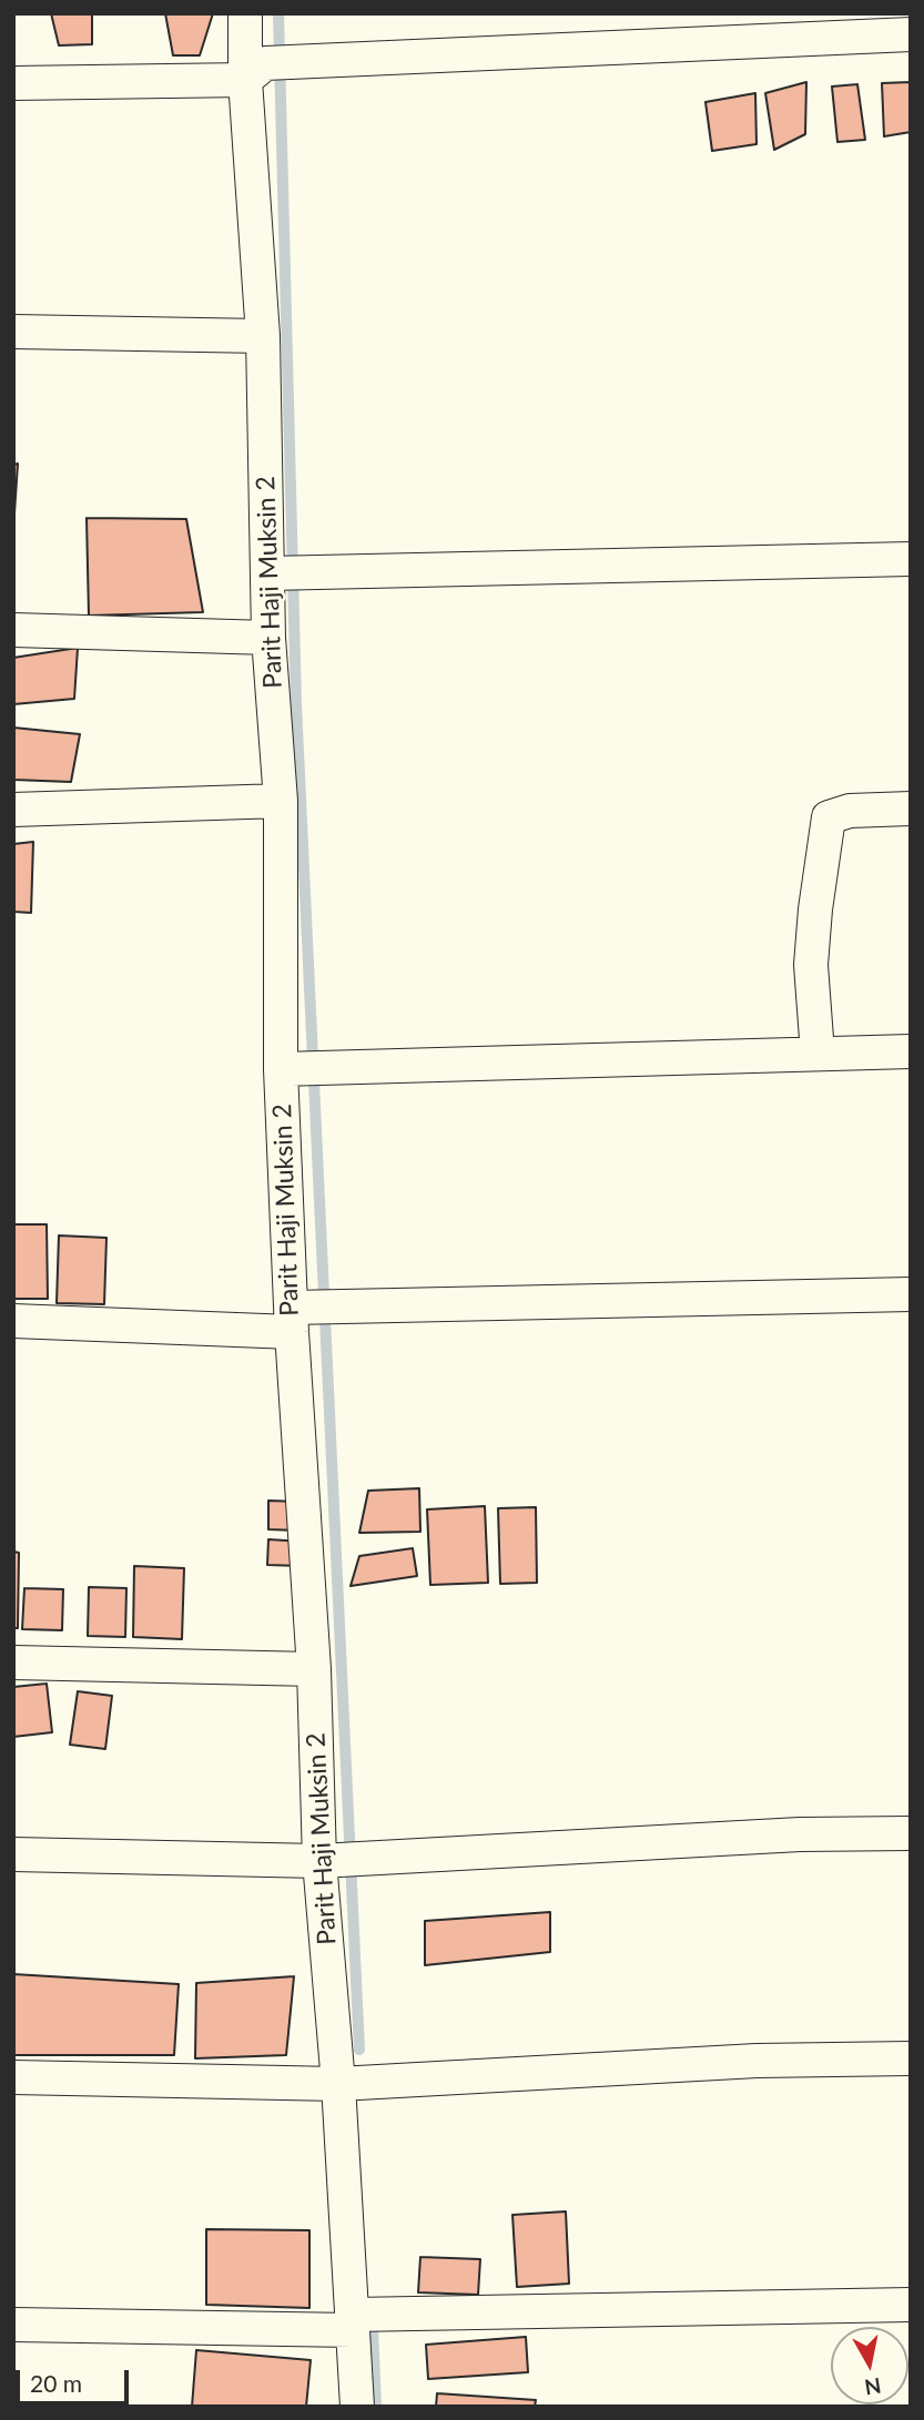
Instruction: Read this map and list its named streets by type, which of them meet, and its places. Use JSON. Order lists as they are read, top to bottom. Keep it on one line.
{"streets":{"street":["Parit Haji Muksin 2"]},"scale_bar":"20 m","north":"bottom"}
